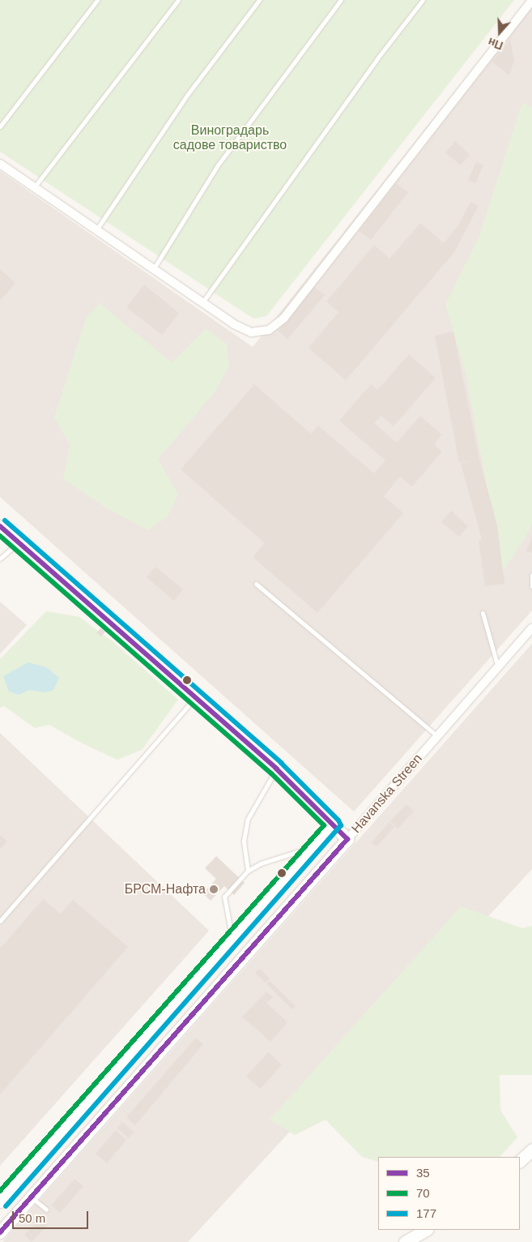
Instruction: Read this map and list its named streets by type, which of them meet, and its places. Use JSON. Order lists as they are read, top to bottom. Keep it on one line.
{"streets":{"street":["Havanska Streen"]},"parks":["Виноградарь садове товариство"],"places":["БРСМ-Нафта"],"lines":["transit line 177","transit line 35","transit line 70"],"legend":["35","70","177"],"scale_bar":"50 m","north":"bottom"}
